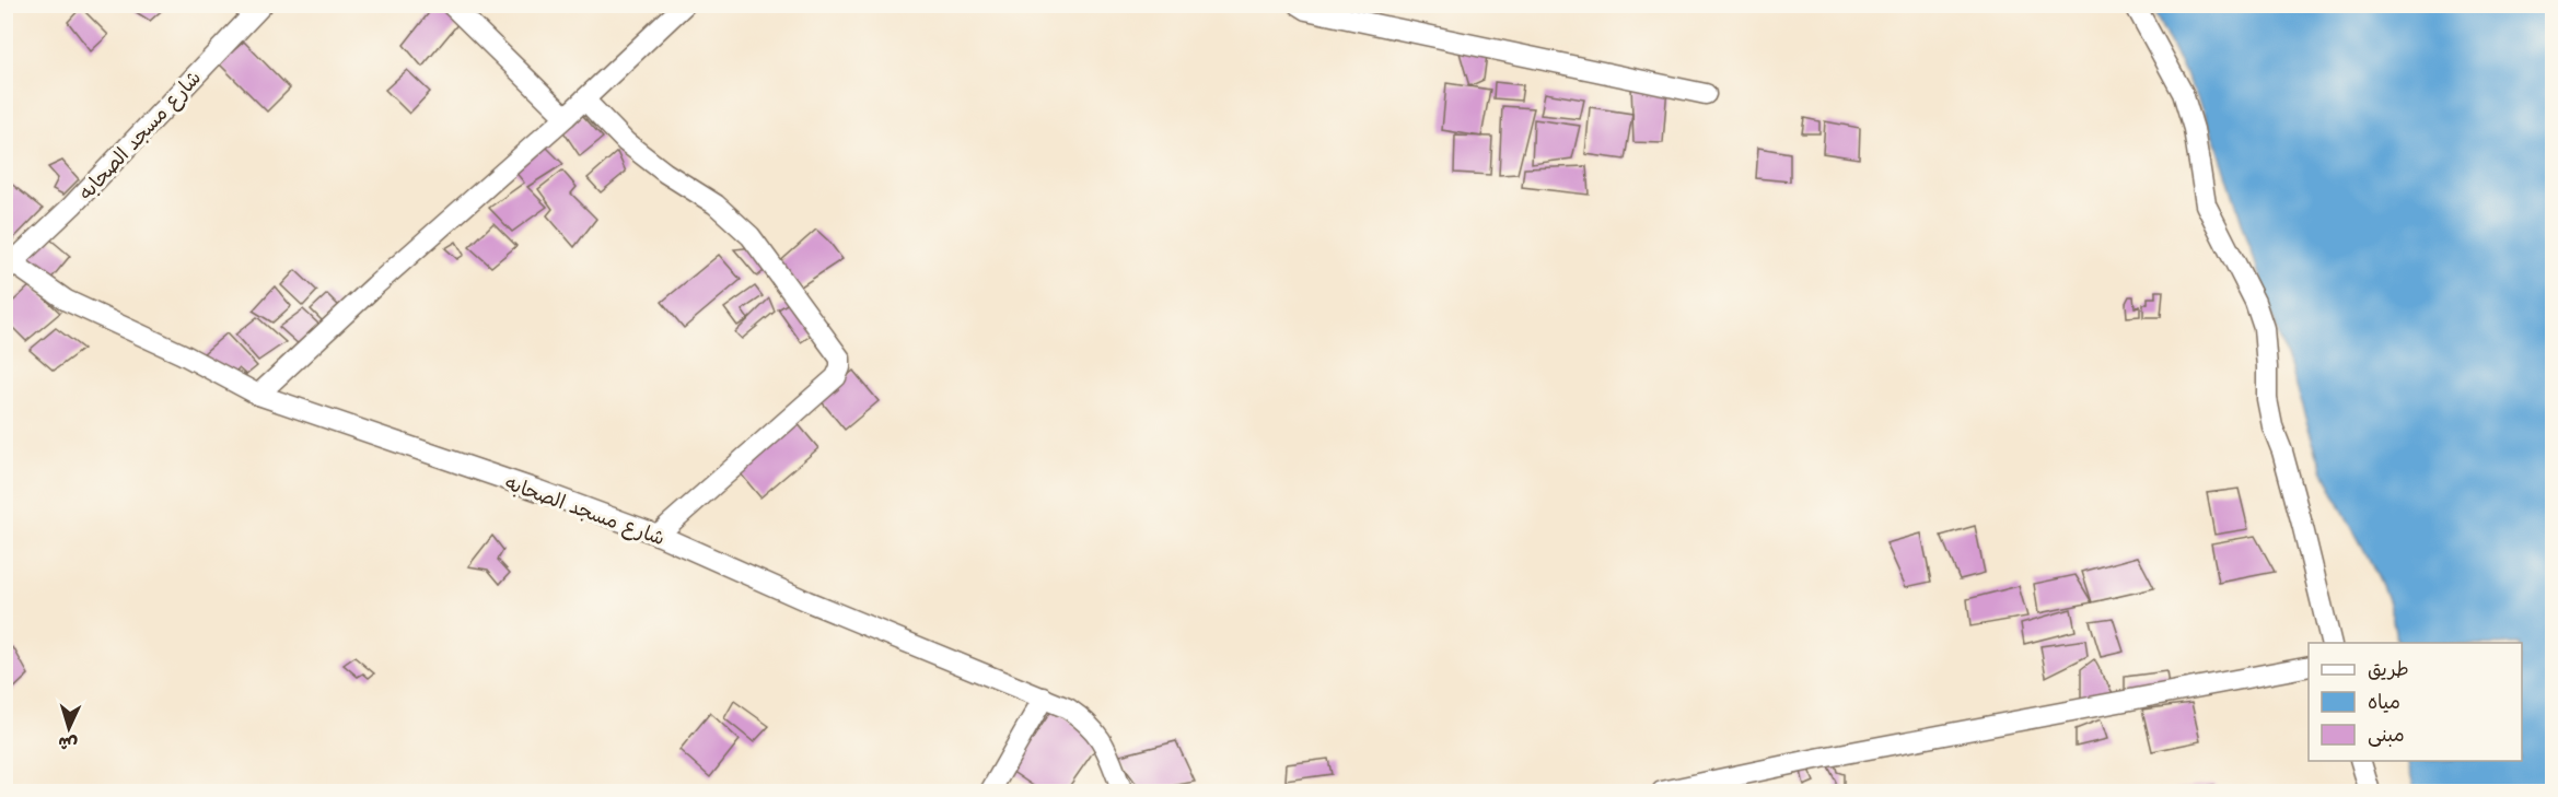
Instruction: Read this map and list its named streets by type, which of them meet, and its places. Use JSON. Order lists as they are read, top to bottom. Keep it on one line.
{"streets":{"street":["شارع مسجد الصحابه"]},"legend":["طريق","مياه","مبنى"],"north":"bottom"}
